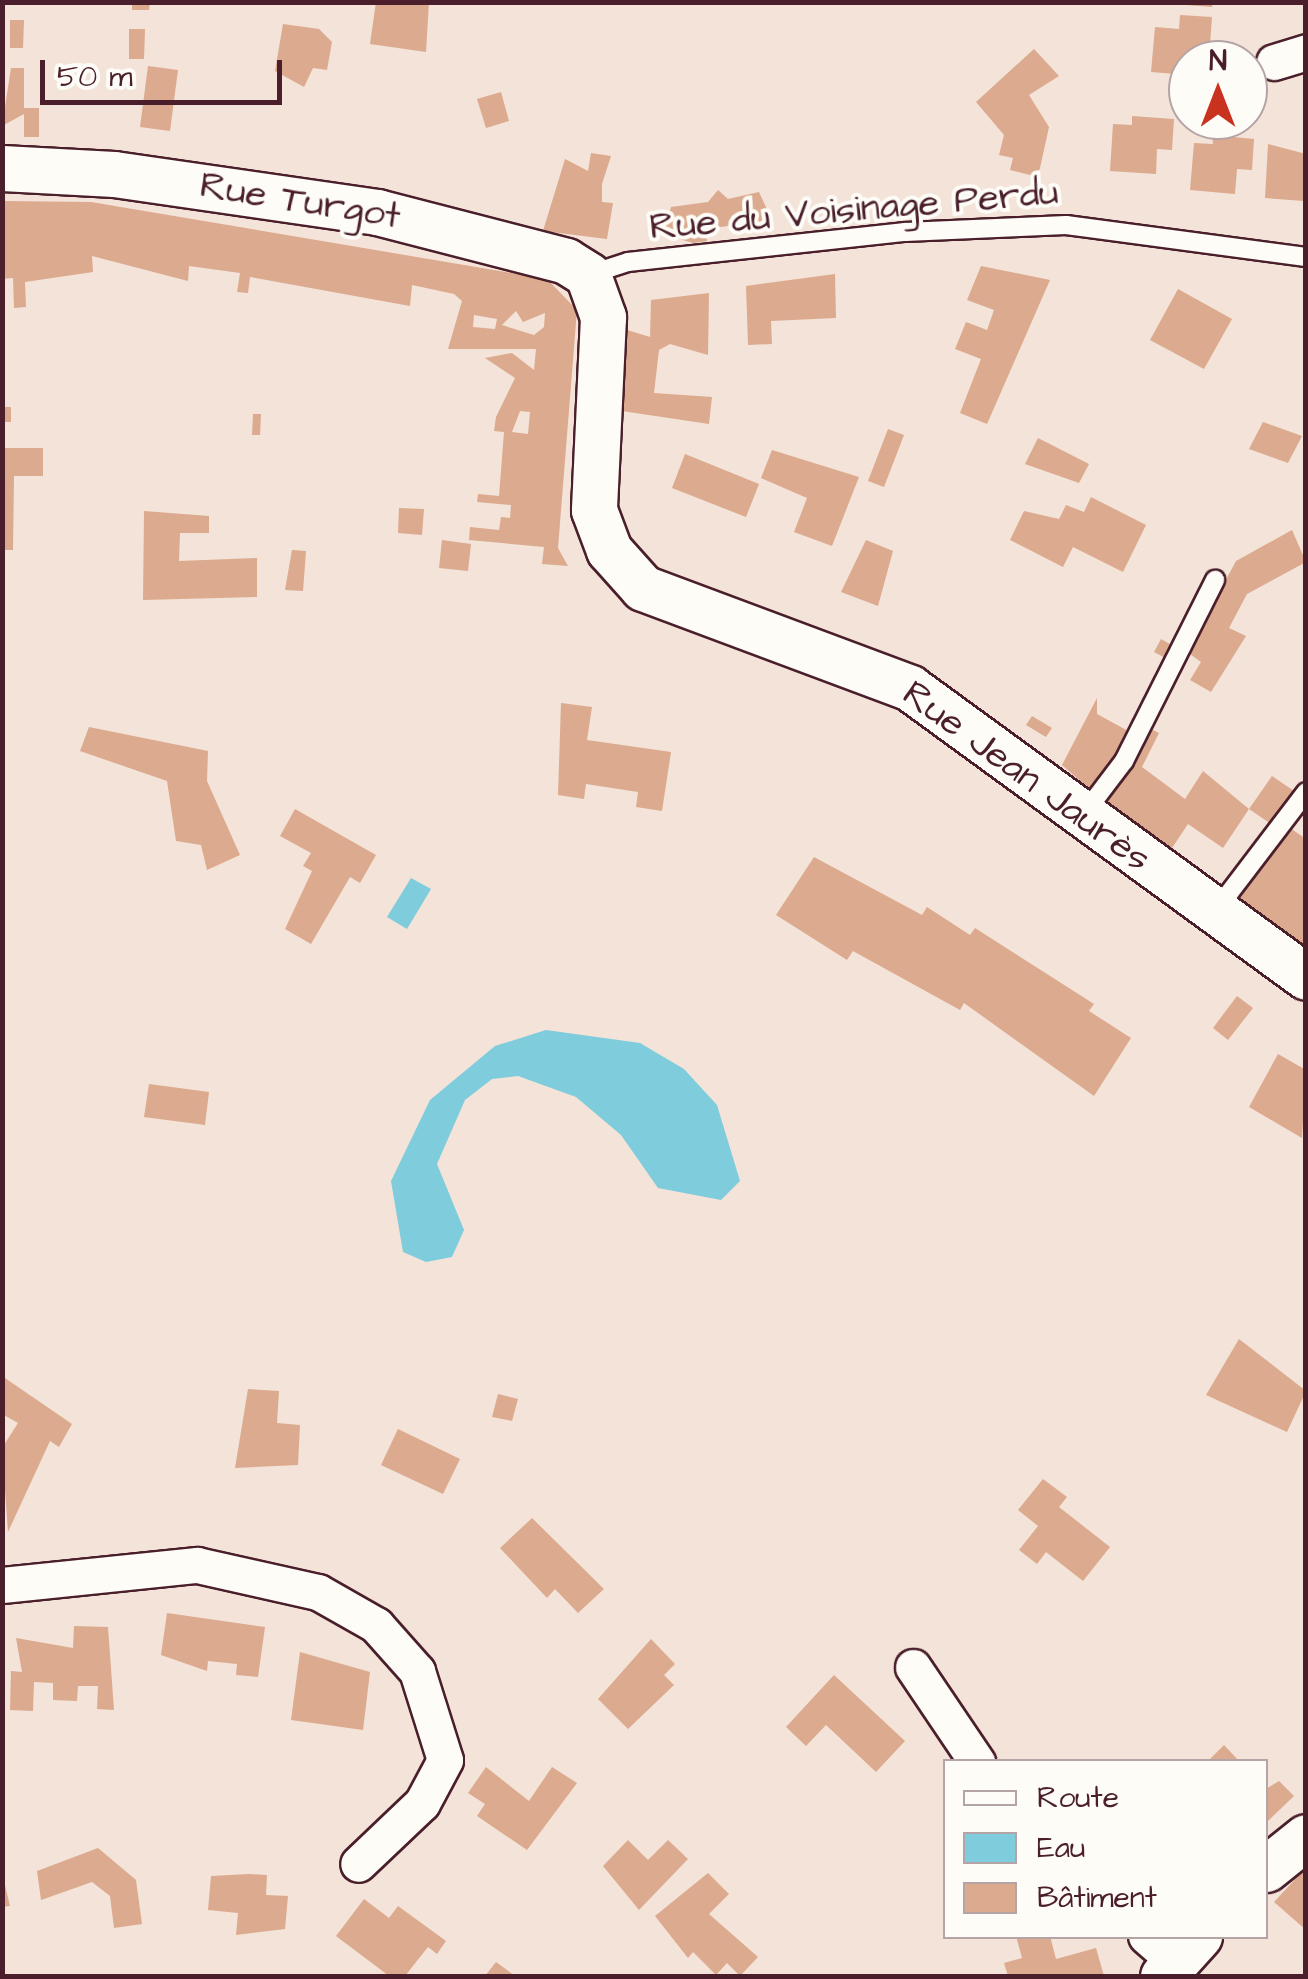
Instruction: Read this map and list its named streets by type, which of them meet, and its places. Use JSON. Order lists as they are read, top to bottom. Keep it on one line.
{"streets":{"street":["Rue Turgot","Rue Jean Jaurès"],"lane":["Rue du Voisinage Perdu"]},"crossings":[["Rue Turgot","Rue du Voisinage Perdu"],["Rue Turgot","Rue Jean Jaurès"],["Rue du Voisinage Perdu","Rue Jean Jaurès"]],"legend":["Route","Eau","Bâtiment"],"scale_bar":"50 m","north":"top"}
